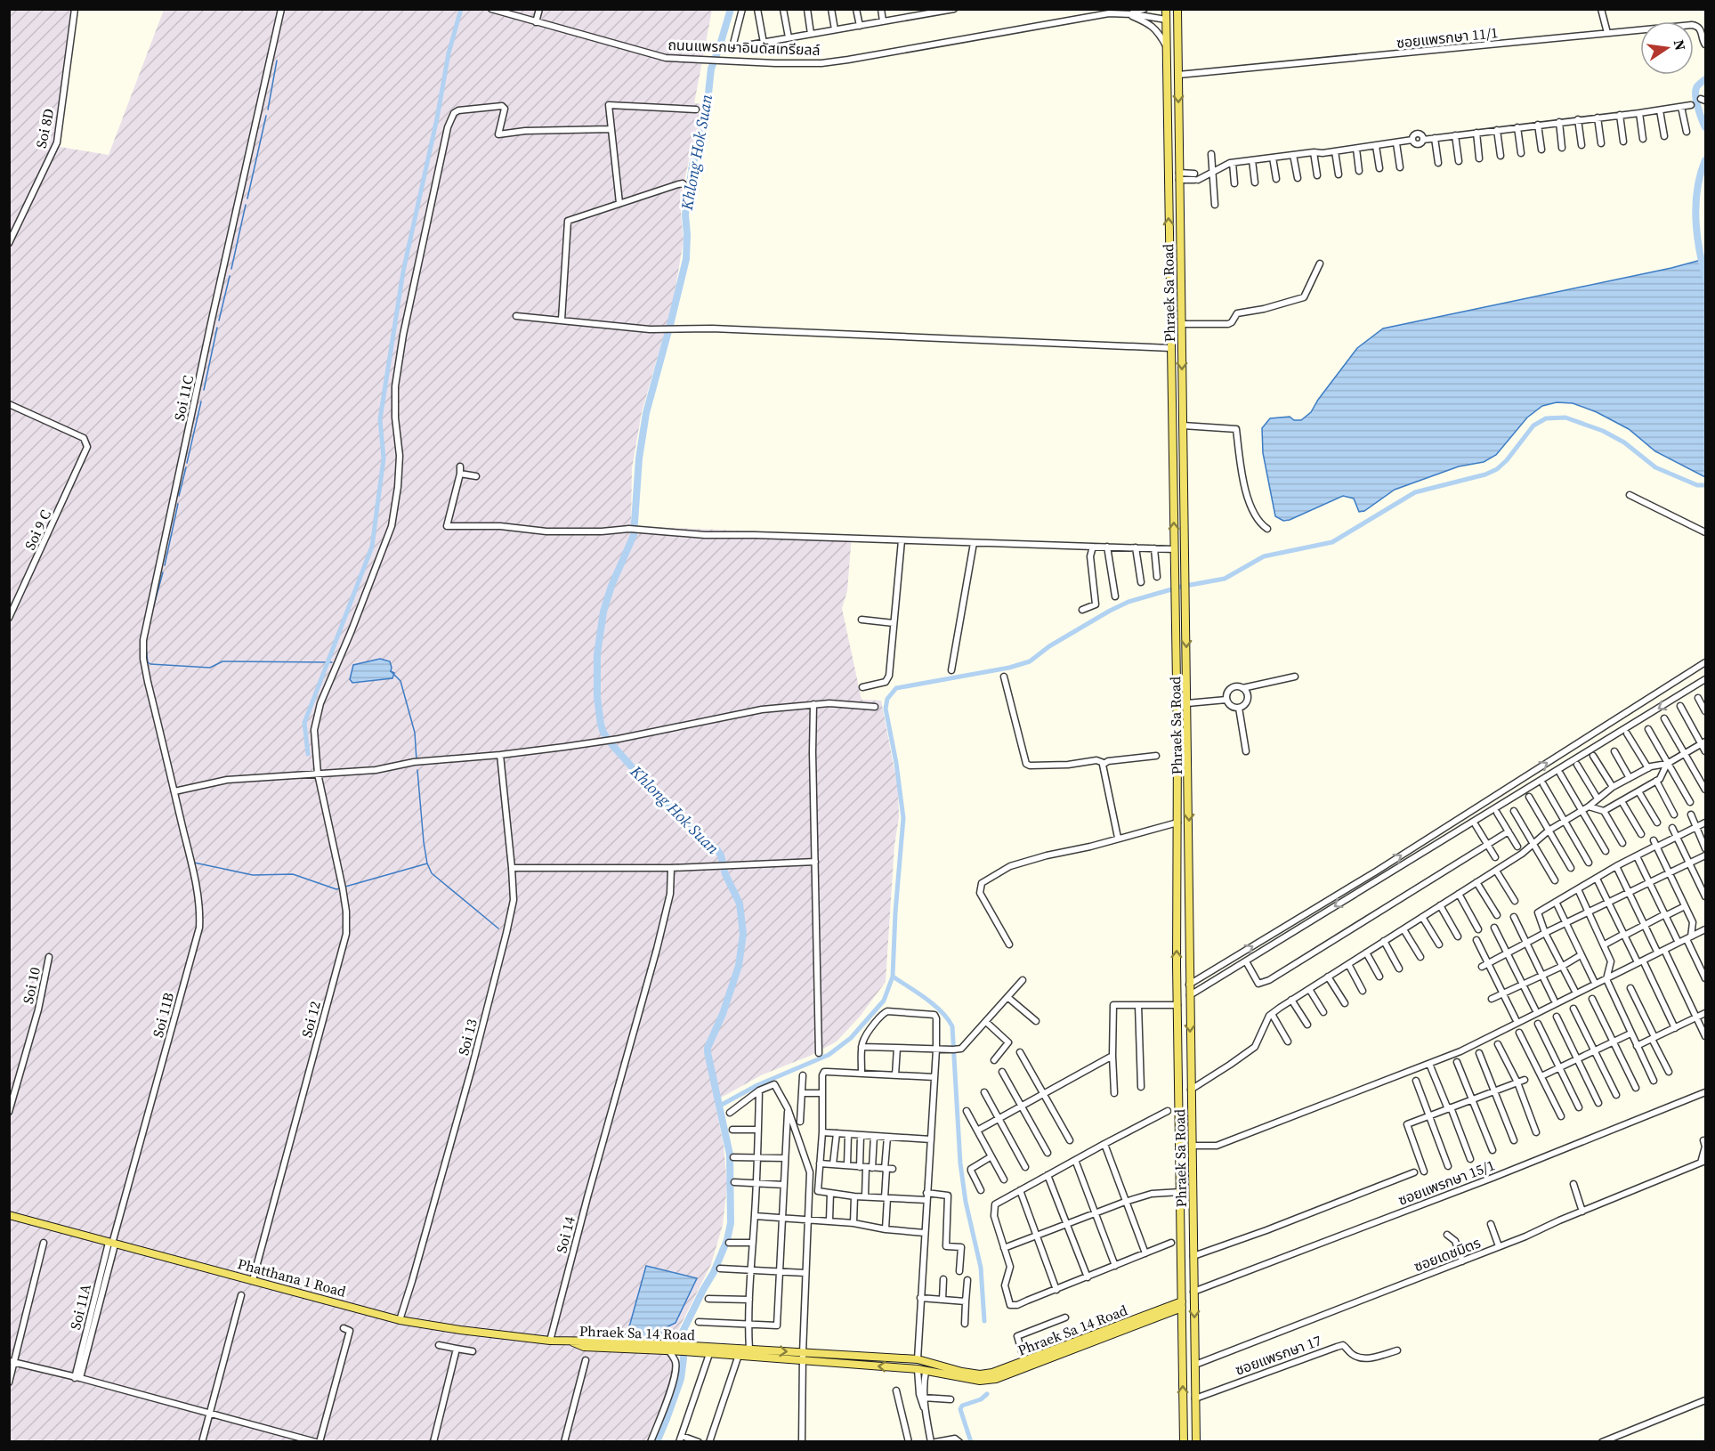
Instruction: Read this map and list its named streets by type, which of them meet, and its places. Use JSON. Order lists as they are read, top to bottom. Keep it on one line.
{"streets":{"main road":["Phraek Sa Road","Phatthana 1 Road","Phraek Sa 14 Road"],"street":["ซอยแพรกษา 11/1","ถนนแพรกษาอินดัสเทรียลล์","Soi 8D","Soi 11C","Soi 9 C","Soi 10","Soi 11B","Soi 12","Soi 13","ซอยแพรกษา 15/1","Soi 14","ซอยเดชมิตร","ซอยแพรกษา 17"]},"crossings":[["ซอยแพรกษา 11/1","Phraek Sa Road"],["ถนนแพรกษาอินดัสเทรียลล์","Phraek Sa Road"],["Phraek Sa Road","ซอยแพรกษา 15/1"],["Phraek Sa Road","ซอยเดชมิตร"],["Phraek Sa Road","Phraek Sa 14 Road"],["Phraek Sa Road","ซอยแพรกษา 17"],["Soi 11C","Soi 11B"],["Soi 11B","Phatthana 1 Road"],["Soi 12","Phatthana 1 Road"],["Soi 13","Phatthana 1 Road"],["Soi 14","Phatthana 1 Road"],["Phatthana 1 Road","Phraek Sa 14 Road"]],"water":["Khlong Hok Suan"],"north":"right"}
